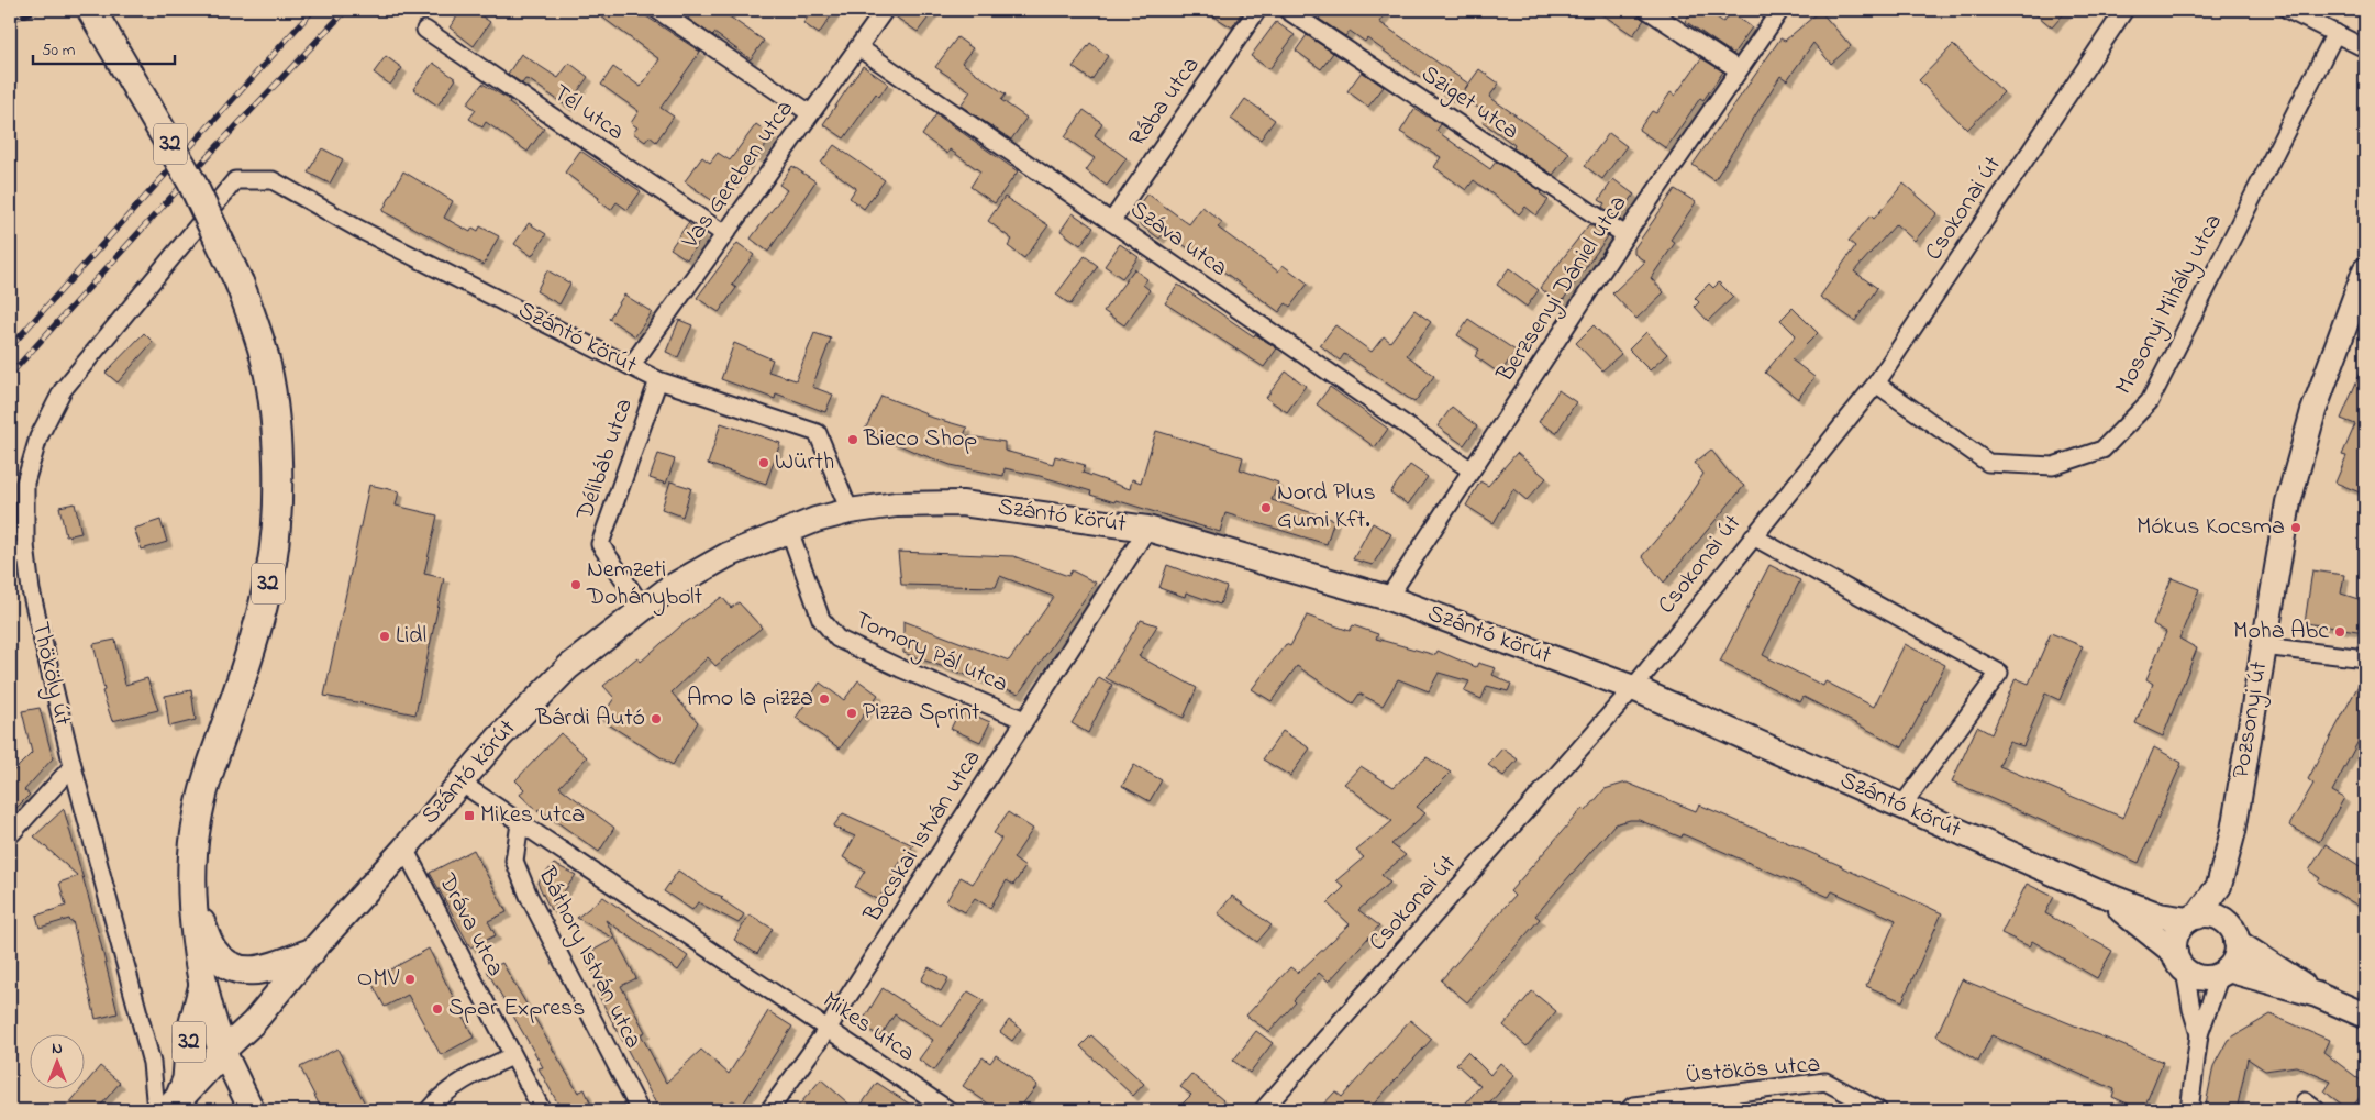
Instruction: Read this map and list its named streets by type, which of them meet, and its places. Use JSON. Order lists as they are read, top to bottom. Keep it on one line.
{"streets":{"main road":["32"],"street":["Rába utca","Sziget utca","Tél utca","Vas Gereben utca","Csokonai út","Száva utca","Berzsenyi Dániel utca","Mosonyi Mihály utca","Szántó körút","Délibáb utca","Tomory Pál utca","Thököly út","Pozsonyi út","Bocskai István utca","Dráva utca","Báthory István utca","Mikes utca","Üstökös utca"]},"crossings":[["Rába utca","Száva utca"],["Sziget utca","Berzsenyi Dániel utca"],["Tél utca","Vas Gereben utca"],["32","Szántó körút"],["Vas Gereben utca","Száva utca"],["Vas Gereben utca","Szántó körút"],["Csokonai út","Mosonyi Mihály utca"],["Csokonai út","Szántó körút"],["Száva utca","Berzsenyi Dániel utca"],["Berzsenyi Dániel utca","Szántó körút"],["Szántó körút","Délibáb utca"],["Szántó körút","Tomory Pál utca"],["Szántó körút","Thököly út"],["Szántó körút","Pozsonyi út"],["Szántó körút","Bocskai István utca"],["Szántó körút","Dráva utca"],["Szántó körút","Mikes utca"],["Tomory Pál utca","Bocskai István utca"],["Bocskai István utca","Mikes utca"],["Báthory István utca","Mikes utca"]],"places":{"other":["Bieco Shop","Würth","Nord Plus Gumi Kft.","Mókus Kocsma","Nemzeti Dohánybolt","Moha Abc","Lidl","Amo la pizza","Pizza Sprint","Bárdi Autó","OMV","Spar Express"],"transit":["Mikes utca"]},"scale_bar":"50 m","north":"top"}
